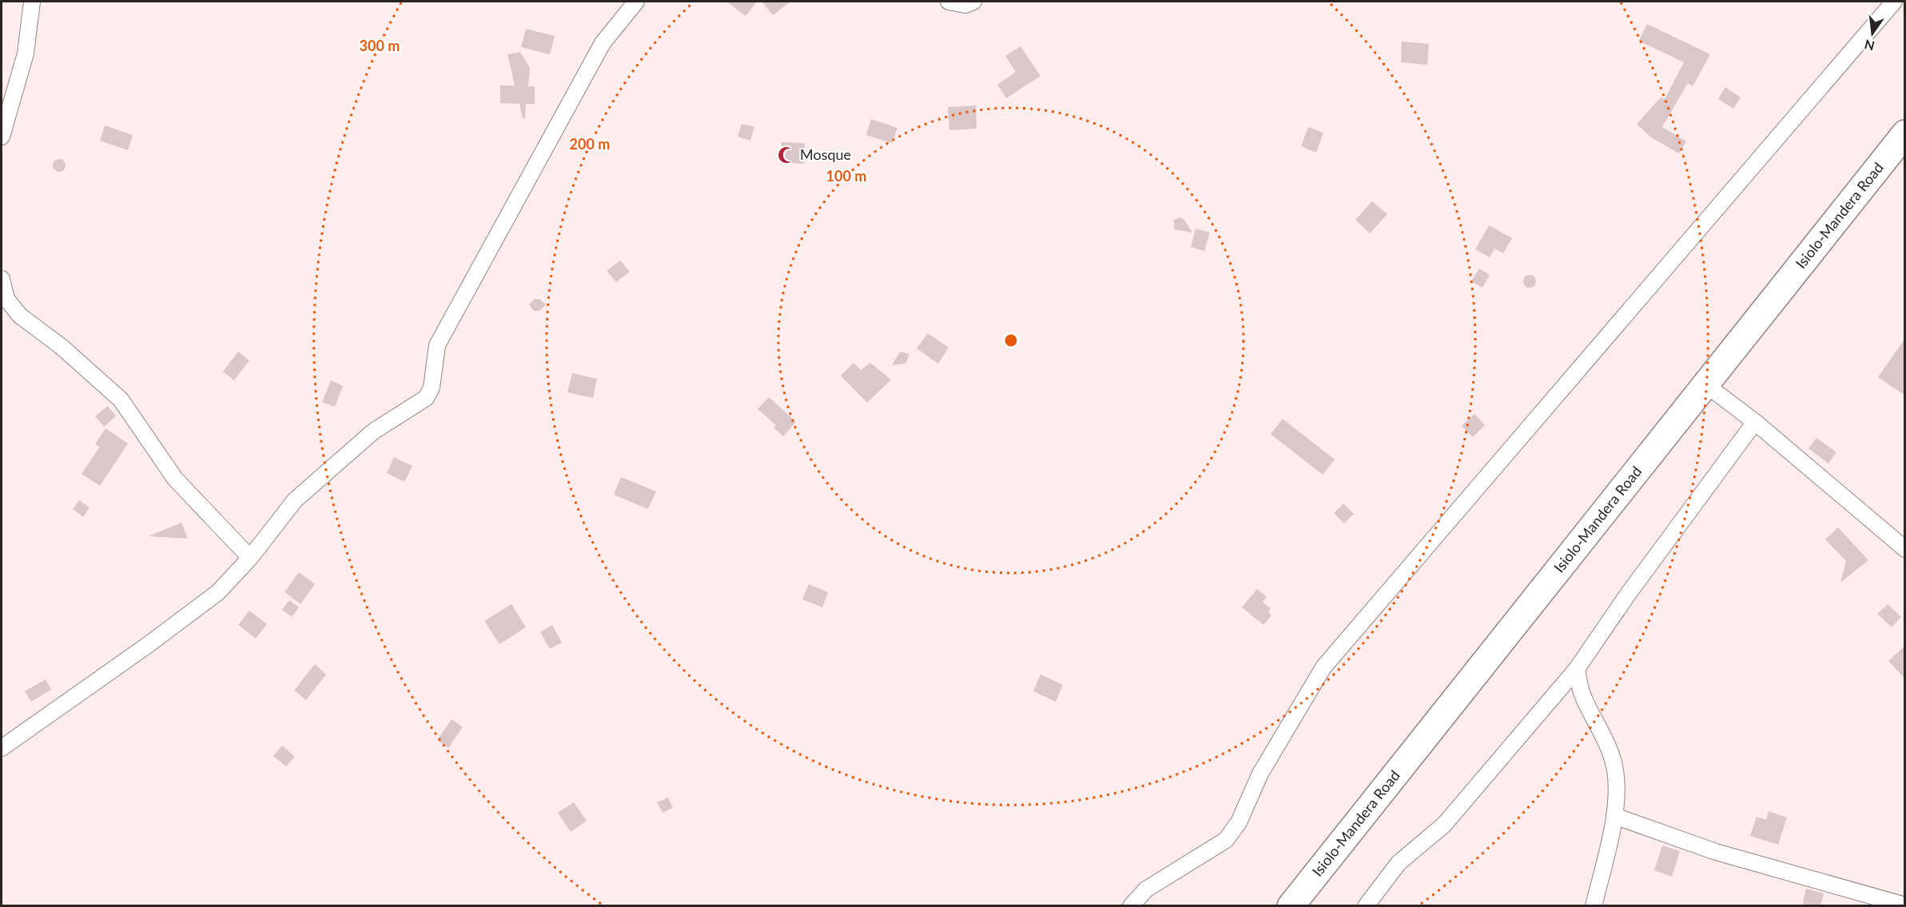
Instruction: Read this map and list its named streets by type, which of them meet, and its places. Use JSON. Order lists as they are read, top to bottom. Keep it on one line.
{"streets":{"highway":["Isiolo-Mandera Road"]},"places":{"mosque":["Mosque"]},"north":"bottom","rings":["300 m","200 m","100 m"]}
